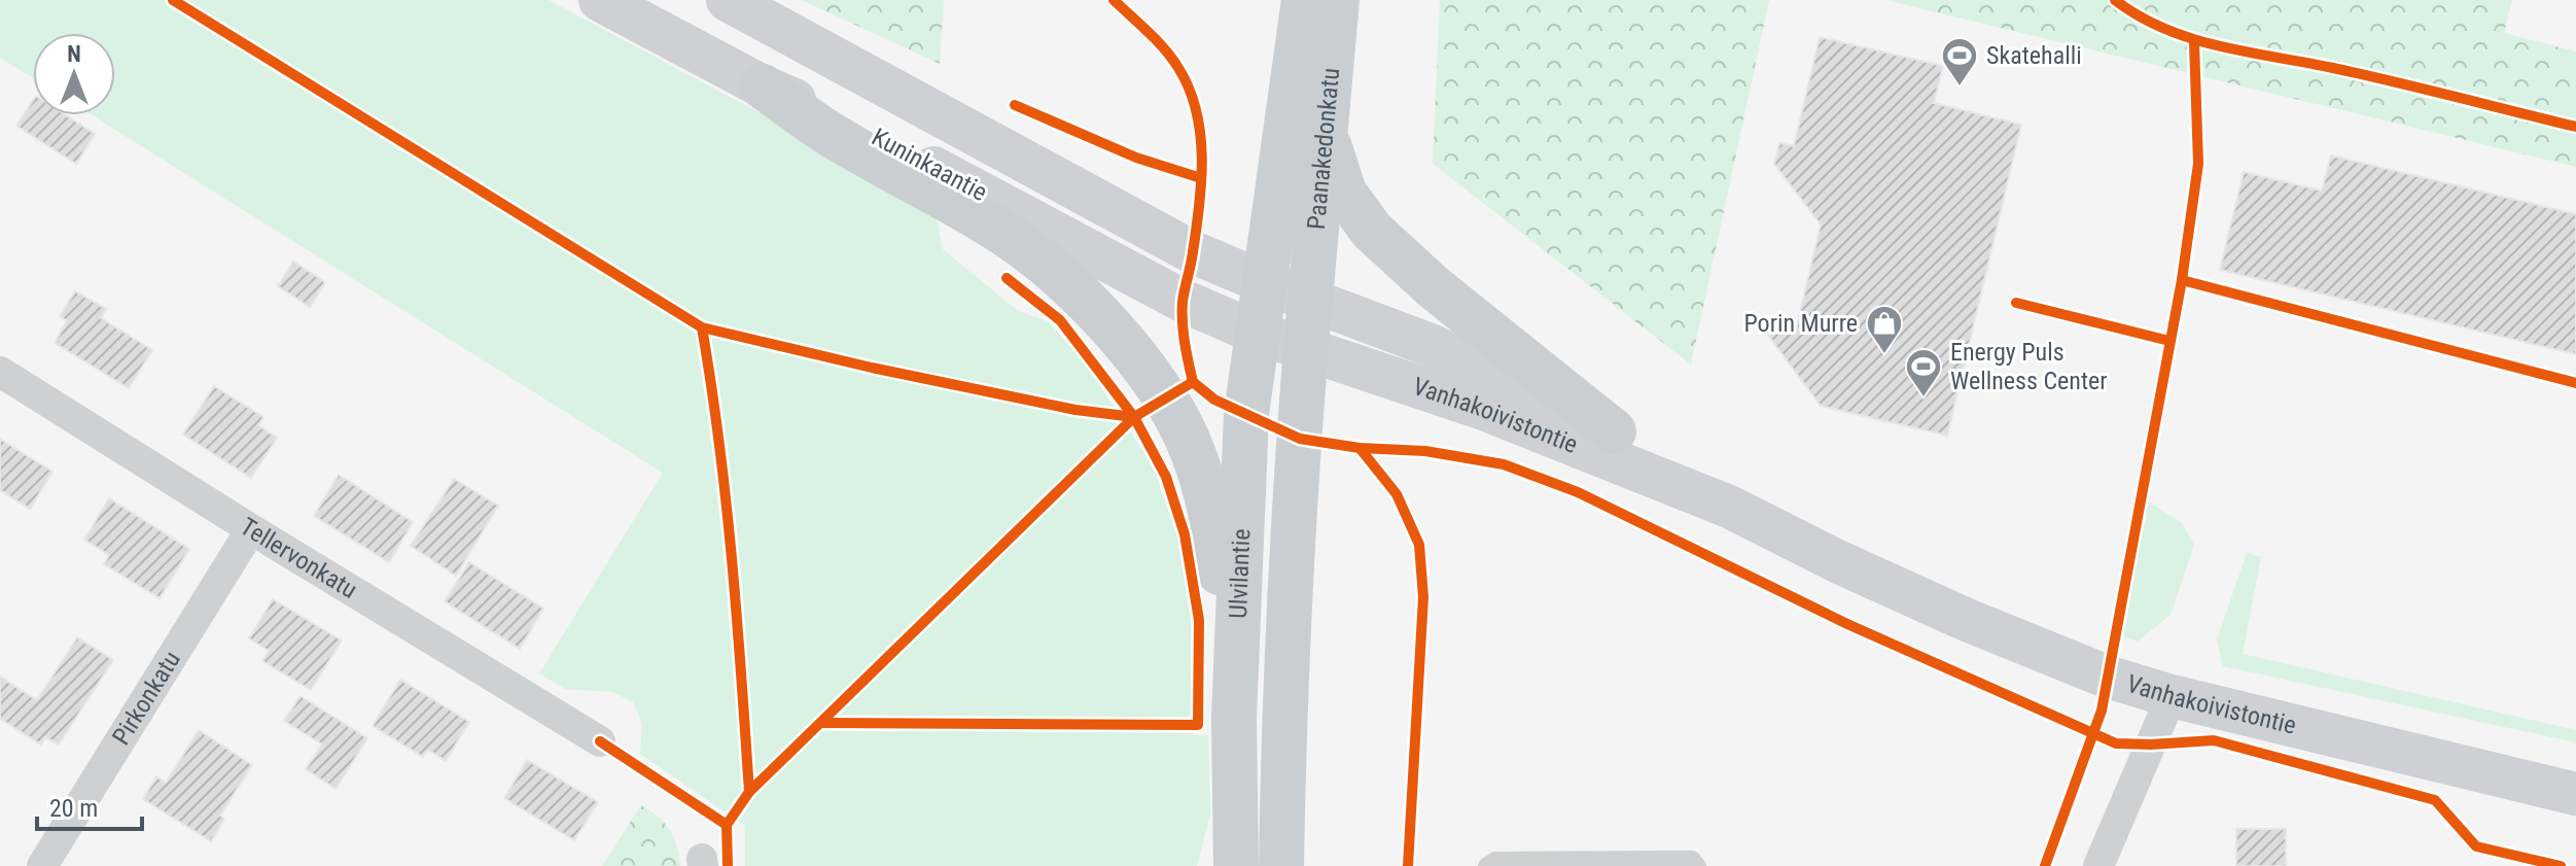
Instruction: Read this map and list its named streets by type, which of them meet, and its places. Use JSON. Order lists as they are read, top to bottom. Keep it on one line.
{"streets":{"main road":["Paanakedonkatu","Kuninkaantie","Vanhakoivistontie","Ulvilantie"],"street":["Tellervonkatu","Pirkonkatu"]},"crossings":[["Paanakedonkatu","Kuninkaantie"],["Paanakedonkatu","Vanhakoivistontie"],["Paanakedonkatu","Ulvilantie"],["Kuninkaantie","Vanhakoivistontie"],["Kuninkaantie","Ulvilantie"],["Vanhakoivistontie","Ulvilantie"],["Tellervonkatu","Pirkonkatu"]],"places":{"sports":["Skatehalli","Energy Puls Wellness Center"],"shop":["Porin Murre"]},"scale_bar":"20 m","north":"top"}
